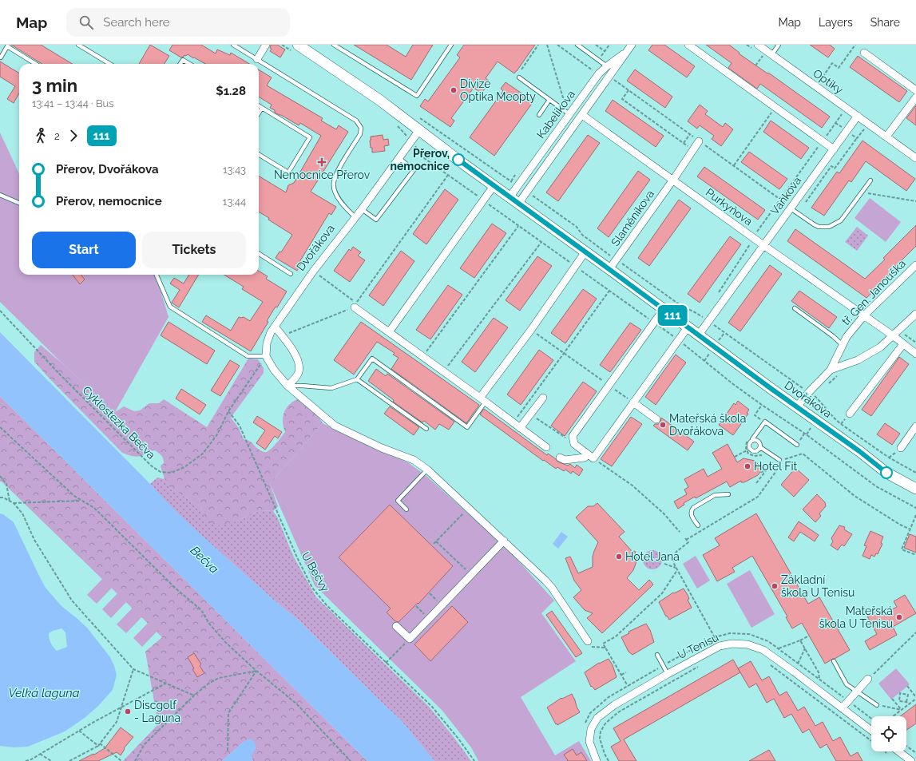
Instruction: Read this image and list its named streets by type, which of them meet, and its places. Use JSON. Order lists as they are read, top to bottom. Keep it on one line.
{"streets":{"main road":["Dvořákova"],"street":["Optiky","Kabelíkova","Vaňkova","Purkyňova","Slaměníkova","tř. Gen. Janouška","U Tenisu"],"path":["Cyklostezka Bečva","U Bečvy"]},"crossings":[["Optiky","Vaňkova"],["Kabelíkova","Purkyňova"],["Kabelíkova","Dvořákova"],["Vaňkova","Purkyňova"],["Vaňkova","Dvořákova"],["Purkyňova","Slaměníkova"],["Purkyňova","tř. Gen. Janouška"],["Slaměníkova","Dvořákova"],["Dvořákova","tř. Gen. Janouška"],["Cyklostezka Bečva","U Bečvy"]],"water":["Bečva","Velká laguna"],"places":{"other":["Divize Optika Meopty","Přerov, nemocnice","Mateřská škola Dvořákova","Hotel Fit","Hotel Jana","Základní škola U Tenisu","Mateřská škola U Tenisu","Discgolf - Laguna"],"health":["Nemocnice Přerov"]},"lines":["bus line 111"],"page":{"header":"Map","search":"Search here","nav":["Map","Layers","Share"],"on_map":"111","heading":["3 min","13:41 – 13:44 · Bus","$1.28"],"legs":["2","111"],"list":[{"name":"Přerov, Dvořákova","value":"13:43"},{"name":"Přerov, nemocnice","value":"13:44"}],"buttons":["Start","Tickets"]}}
